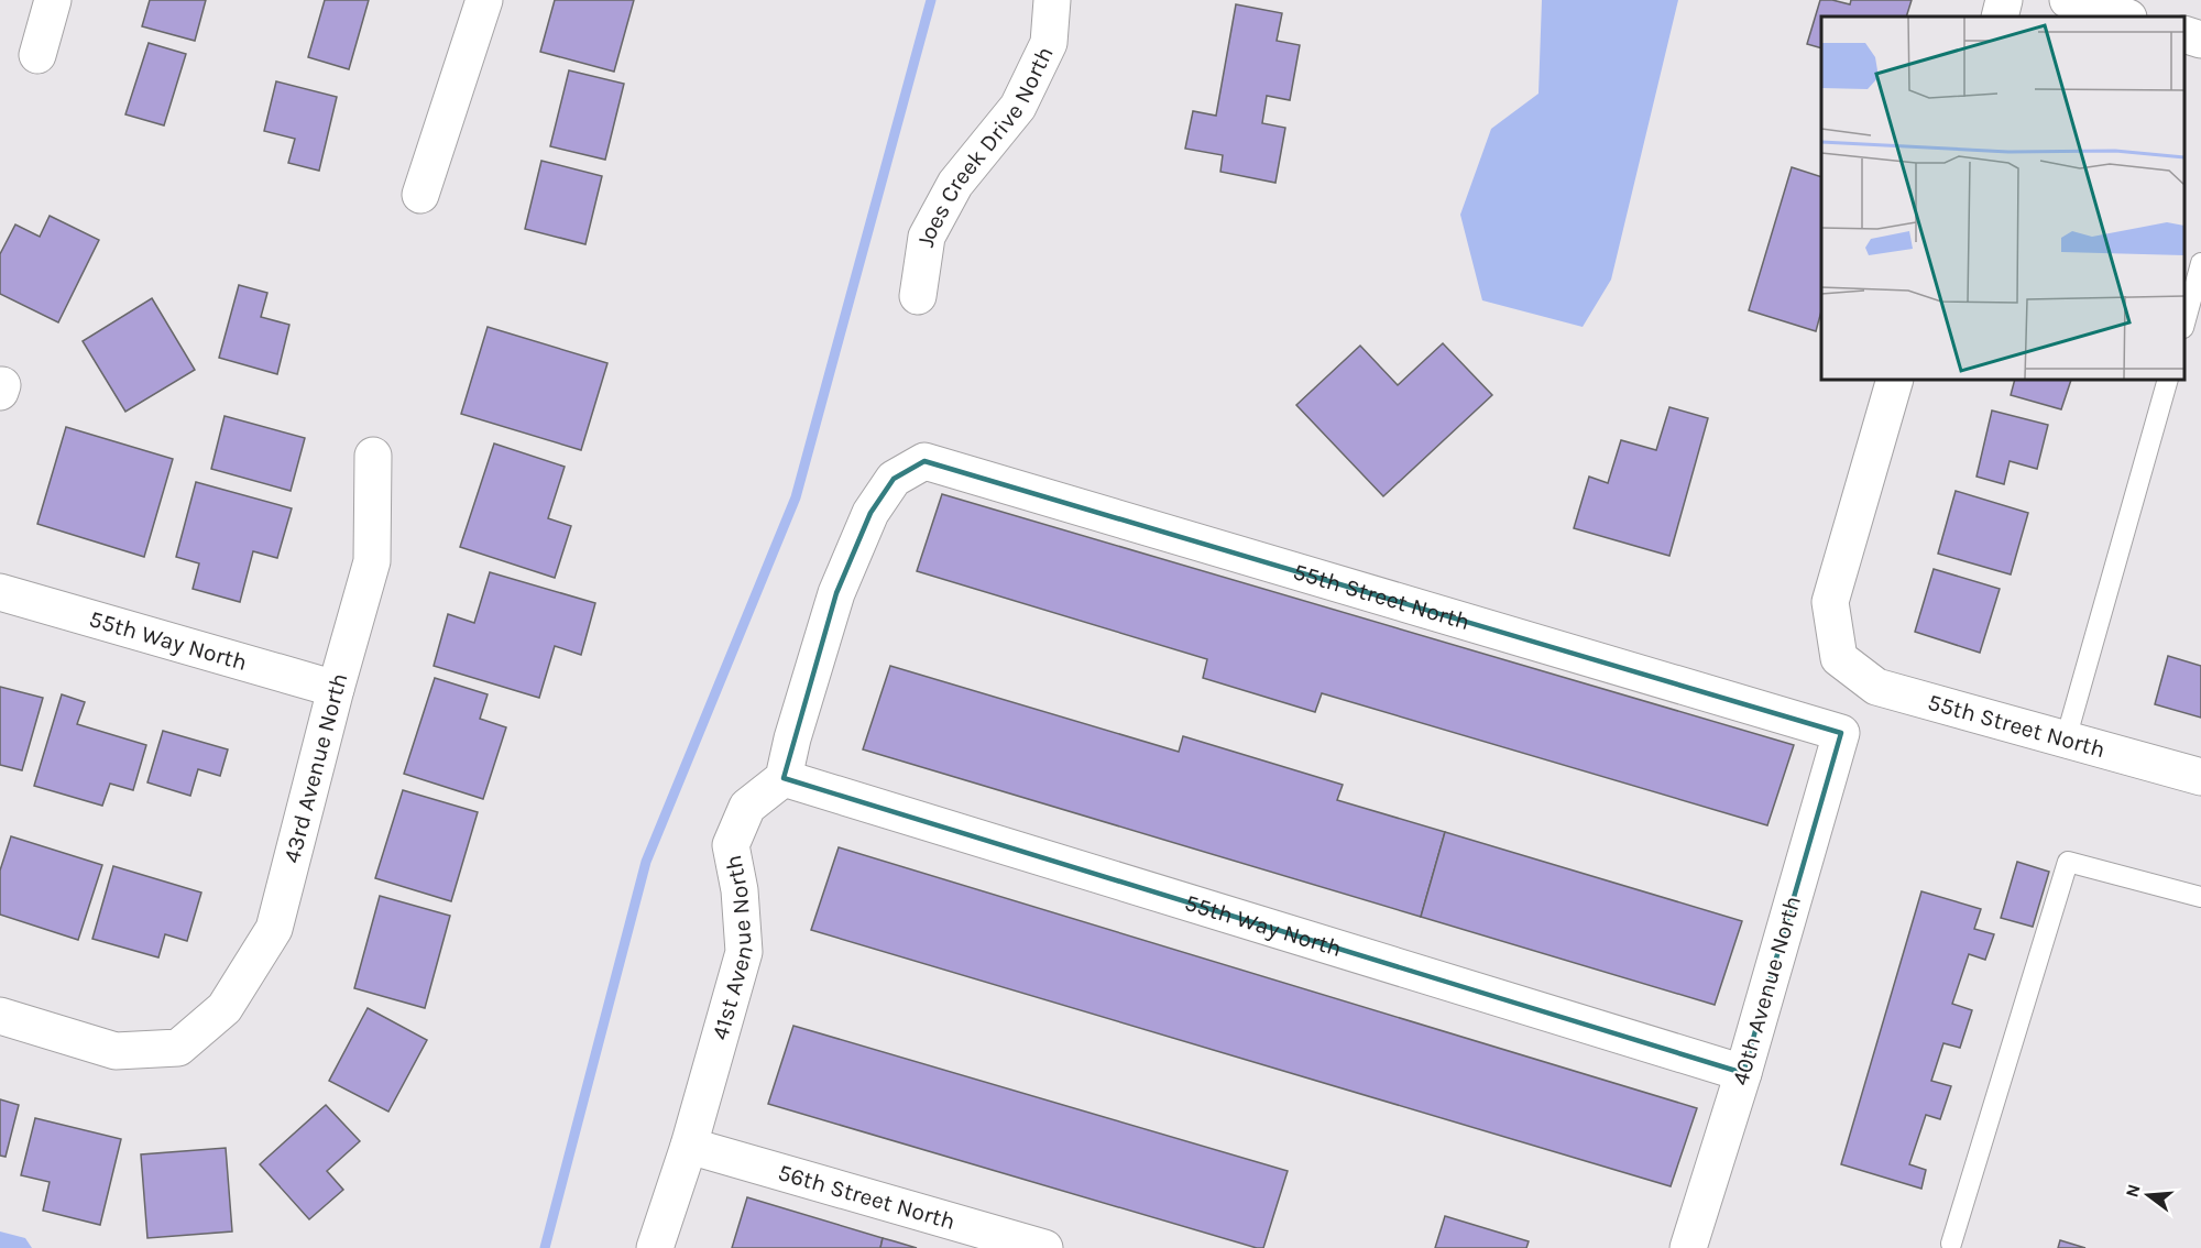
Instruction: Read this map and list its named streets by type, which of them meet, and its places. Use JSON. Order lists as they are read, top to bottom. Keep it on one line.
{"streets":{"street":["Joes Creek Drive North","55th Street North","55th Way North","43rd Avenue North","41st Avenue North","40th Avenue North","56th Street North"]},"crossings":[["55th Street North","55th Way North"],["55th Street North","41st Avenue North"],["55th Street North","40th Avenue North"],["55th Way North","43rd Avenue North"],["55th Way North","41st Avenue North"],["55th Way North","40th Avenue North"],["41st Avenue North","56th Street North"]],"north":"left"}
